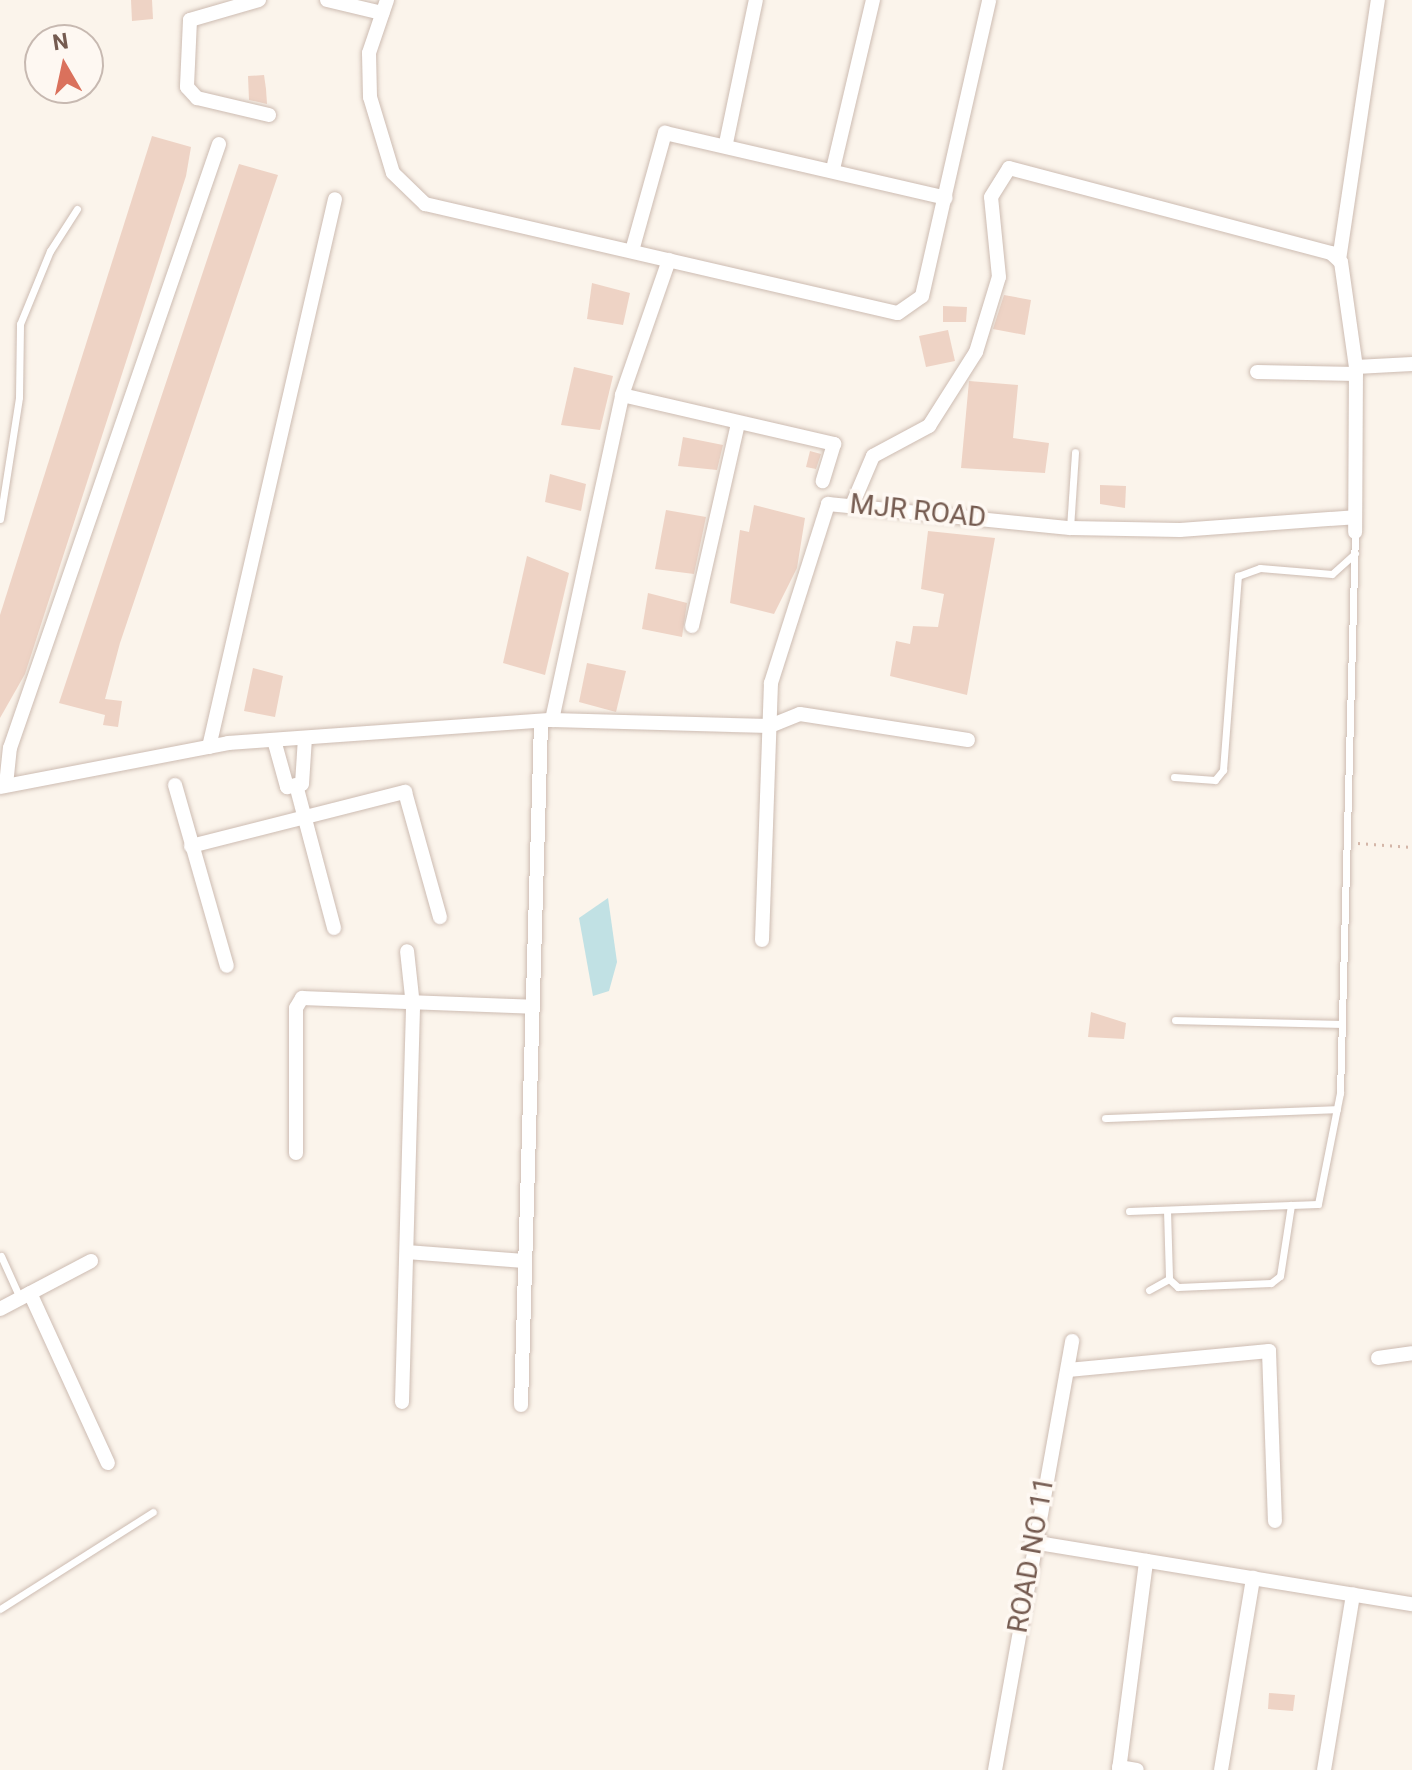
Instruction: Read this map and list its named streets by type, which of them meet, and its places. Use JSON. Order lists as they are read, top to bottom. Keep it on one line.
{"streets":{"street":["MJR ROAD","ROAD NO 11"]},"north":"top"}
